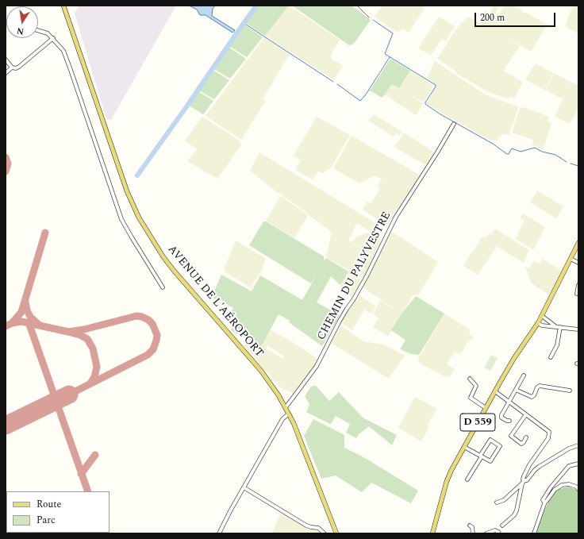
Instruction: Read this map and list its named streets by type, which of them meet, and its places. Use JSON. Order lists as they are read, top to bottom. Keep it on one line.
{"streets":{"main road":["AVENUE DE L'AÉROPORT","D 559"],"street":["CHEMIN DU PALYVESTRE"]},"crossings":[["CHEMIN DU PALYVESTRE","AVENUE DE L'AÉROPORT"]],"legend":["Route","Parc"],"scale_bar":"200 m","north":"bottom"}
